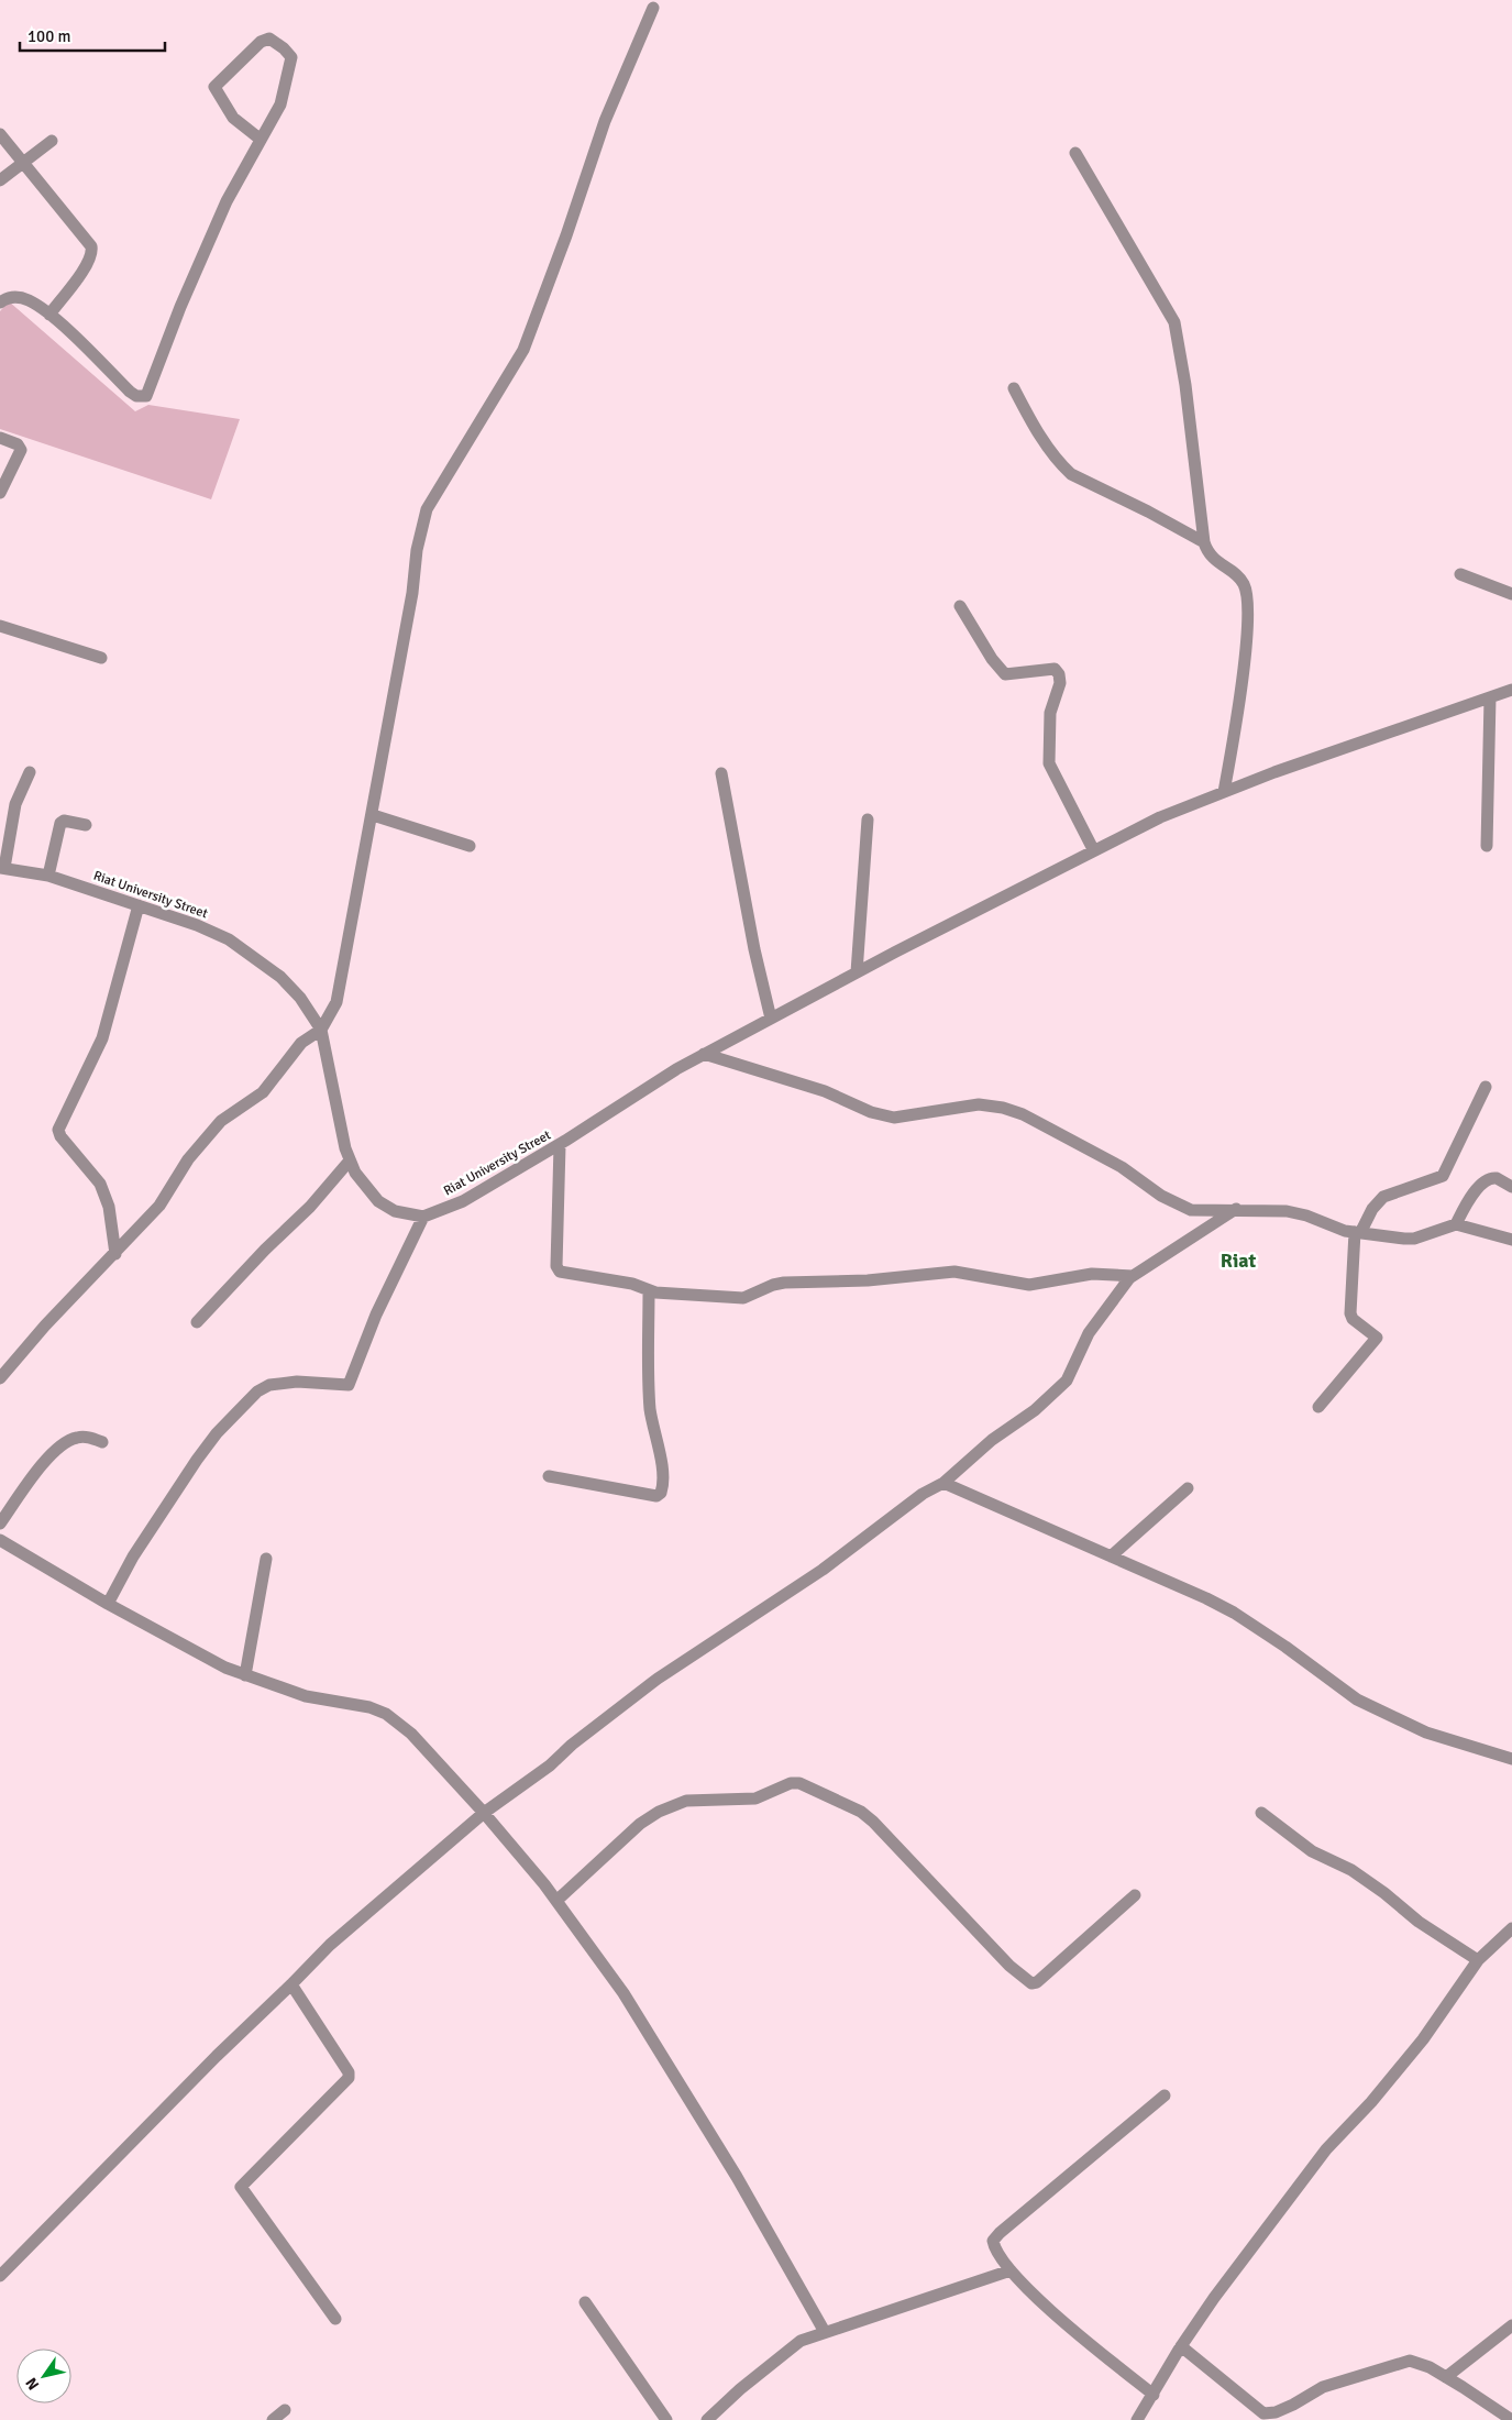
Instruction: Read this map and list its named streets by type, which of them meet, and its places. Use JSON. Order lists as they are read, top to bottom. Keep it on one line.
{"streets":{"street":["Riat University Street"]},"districts":["Riat"],"scale_bar":"100 m","north":"bottom left"}
